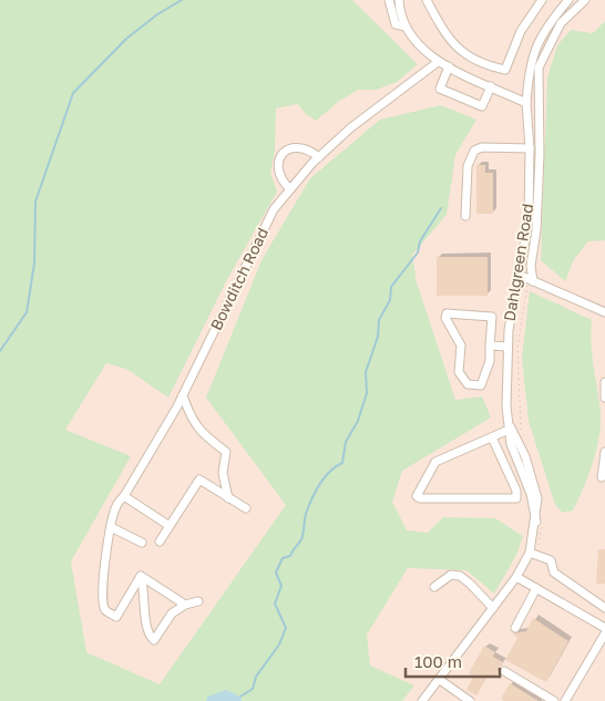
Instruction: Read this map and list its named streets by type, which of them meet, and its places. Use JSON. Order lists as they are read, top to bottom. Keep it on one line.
{"streets":{"street":["Dahlgreen Road","Bowditch Road"]},"scale_bar":"100 m"}
